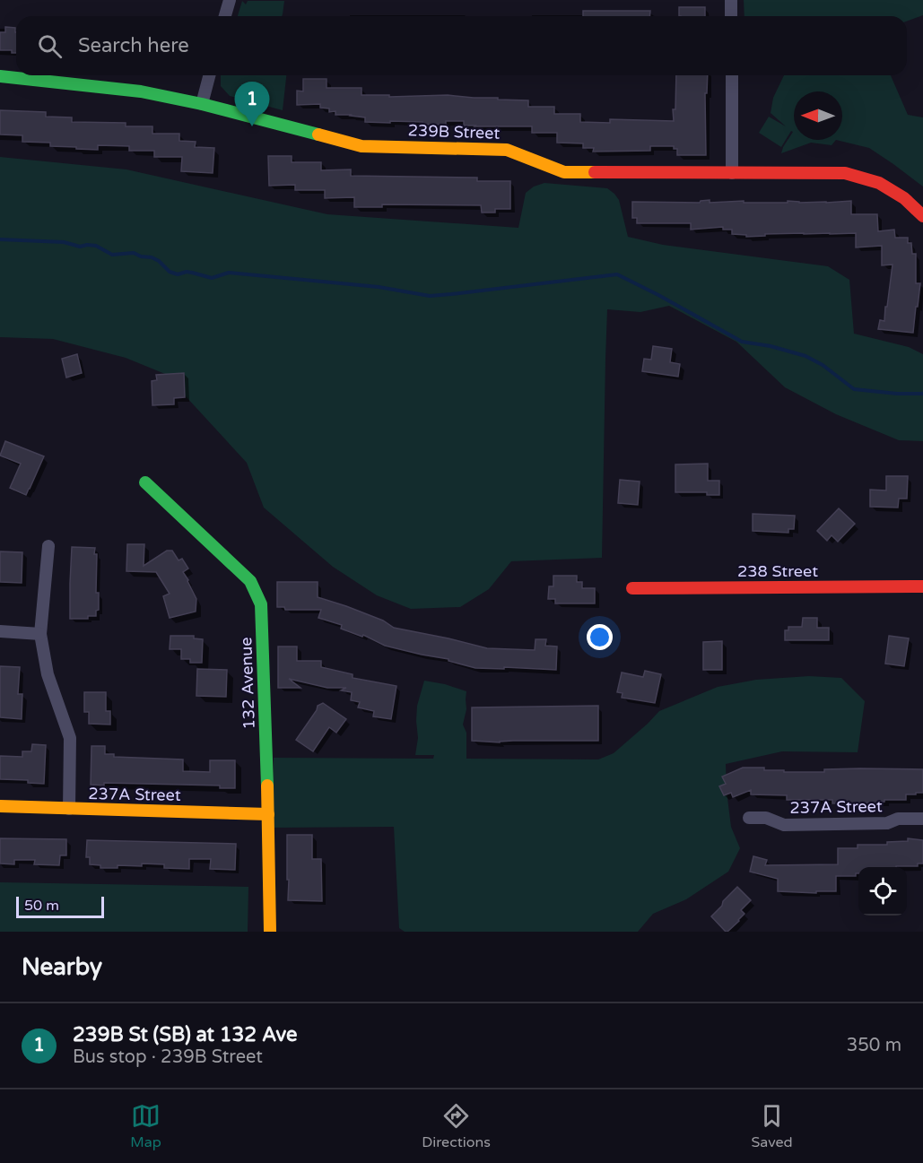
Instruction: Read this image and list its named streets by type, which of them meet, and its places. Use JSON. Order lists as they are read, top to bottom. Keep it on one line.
{"streets":{"street":["239B Street","238 Street","132 Avenue","237A Street"]},"crossings":[["132 Avenue","237A Street"]],"scale_bar":"50 m","north":"left","page":{"search":"Search here","pins":"1","scale":"50 m","heading":"Nearby","list":[{"mark":"1","name":"239B St (SB) at 132 Ave","note":"Bus stop · 239B Street","value":"350 m"}],"nav":["Map","Directions","Saved"]}}
